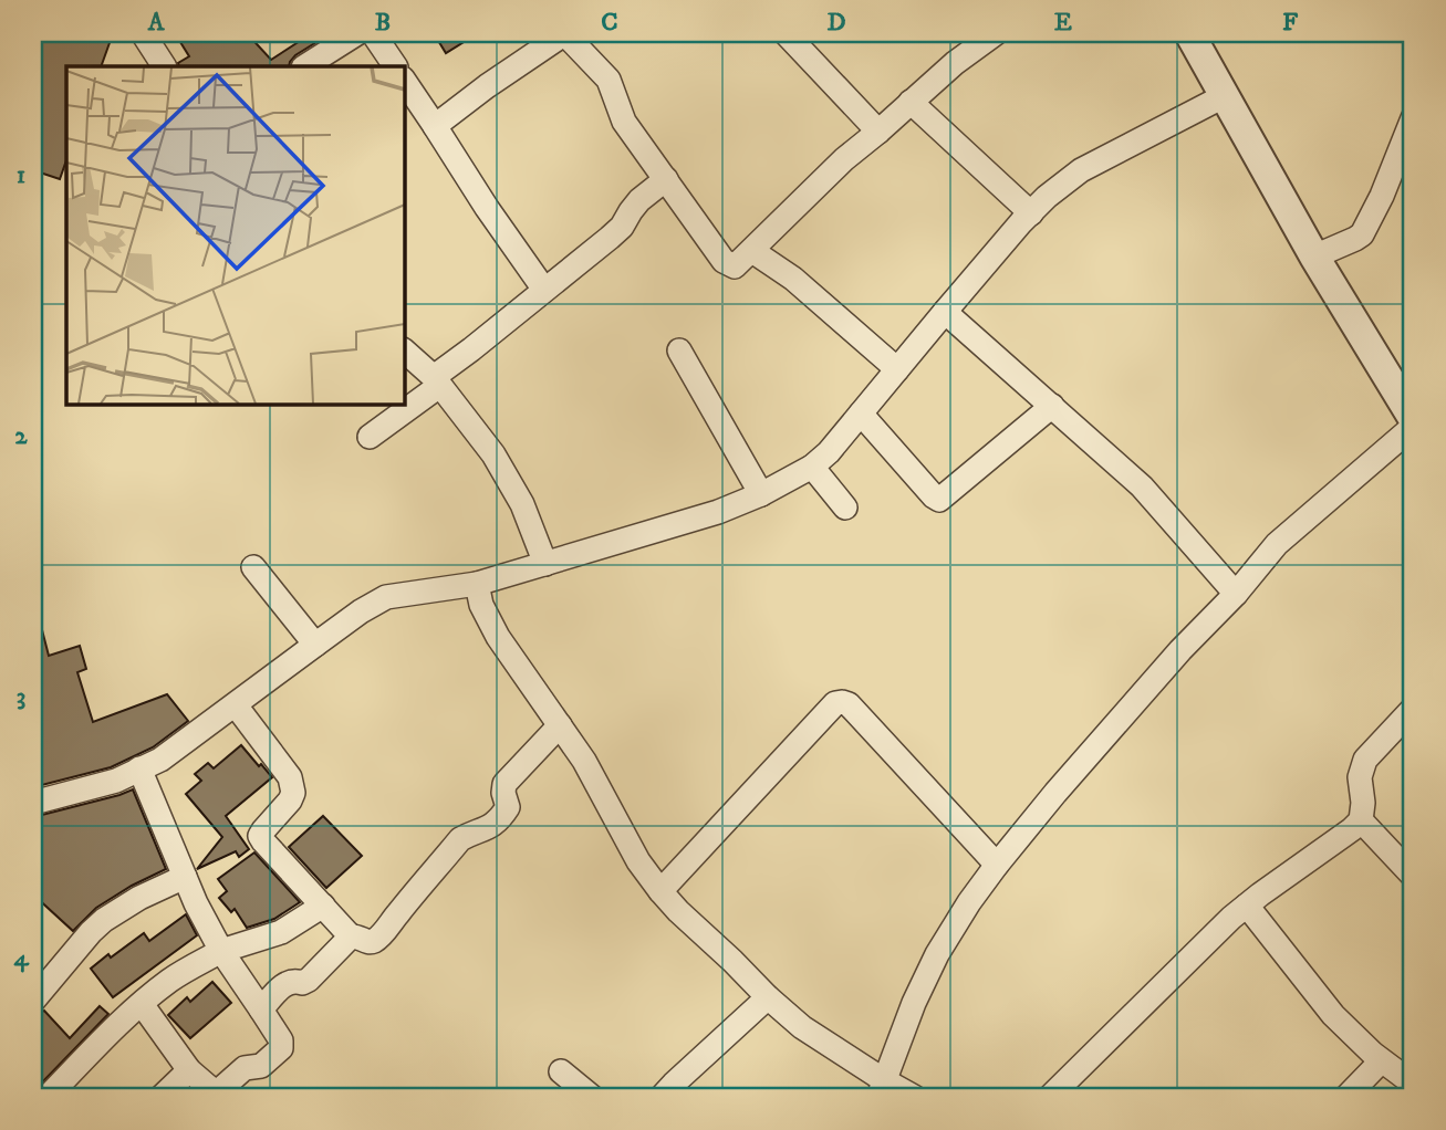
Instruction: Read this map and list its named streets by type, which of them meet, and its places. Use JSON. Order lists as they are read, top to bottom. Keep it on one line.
{"grid":{"columns":["A","B","C","D","E","F"],"rows":["1","2","3","4"]}}
